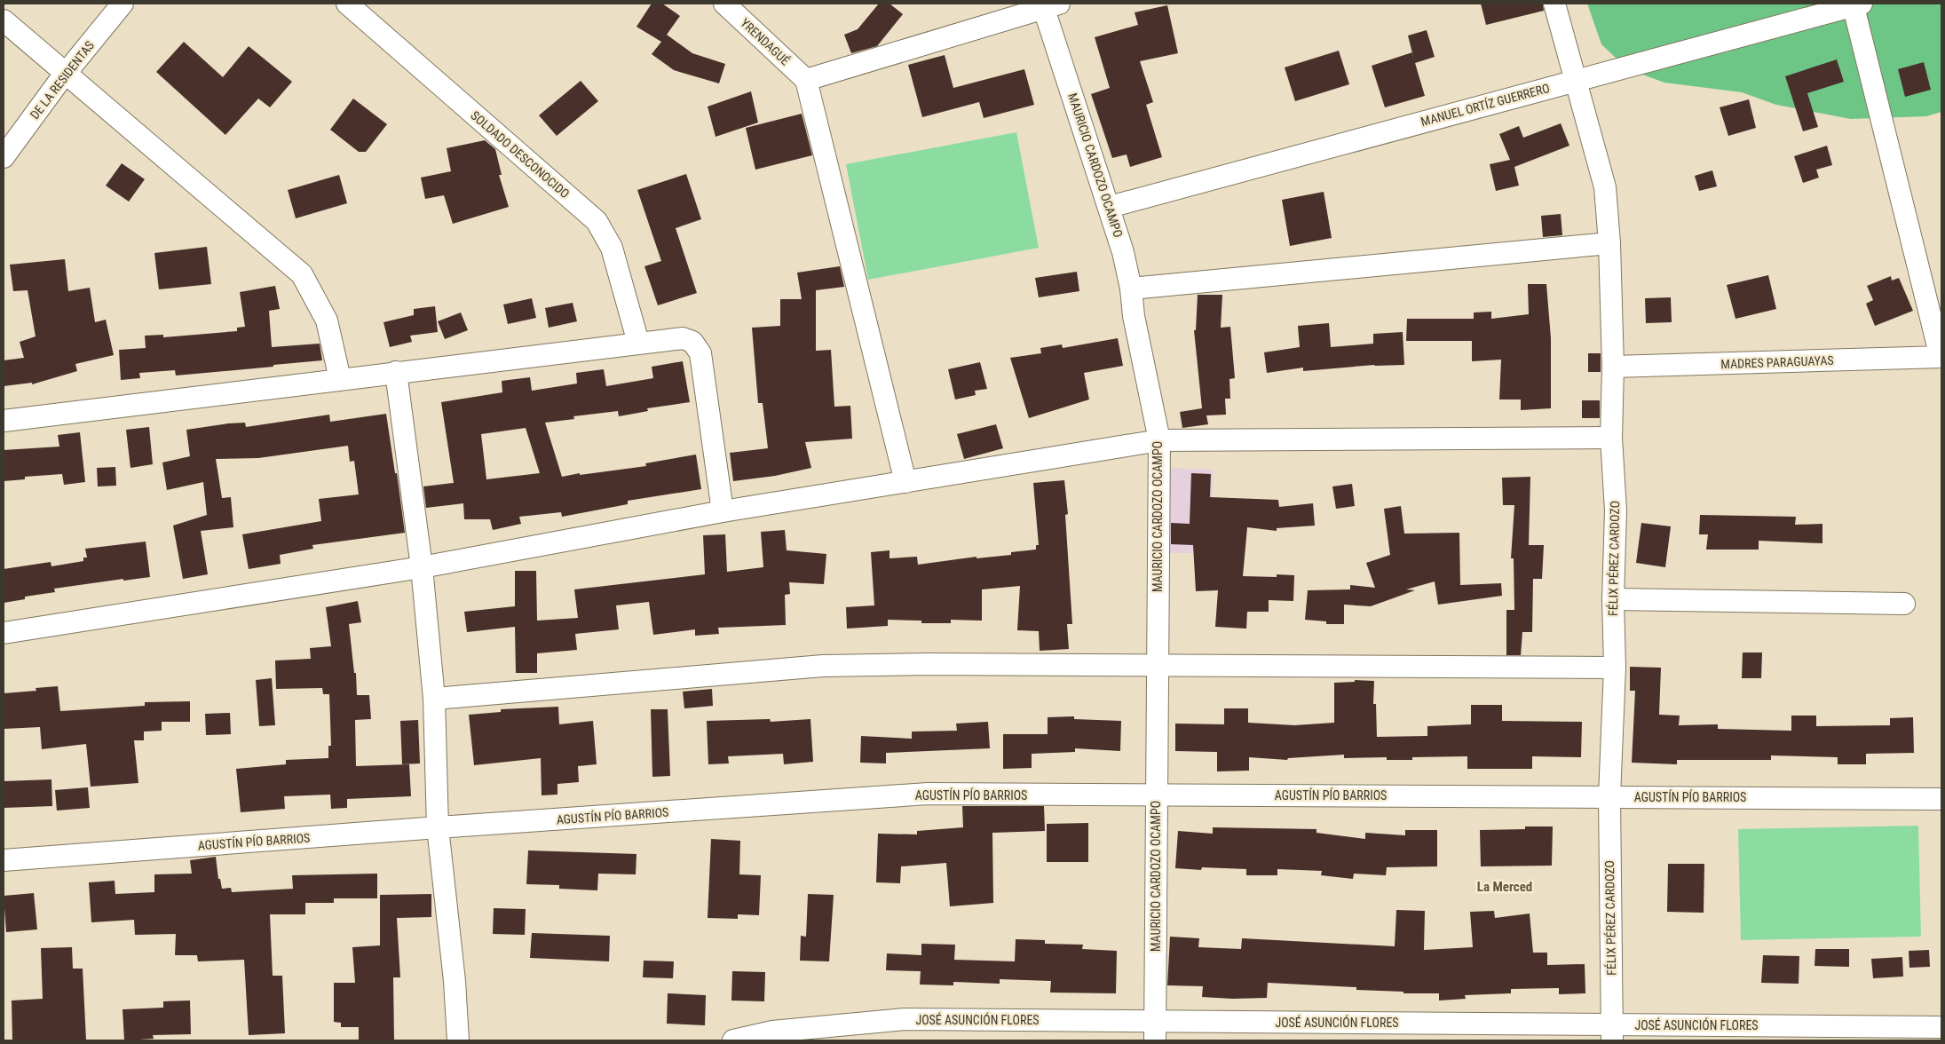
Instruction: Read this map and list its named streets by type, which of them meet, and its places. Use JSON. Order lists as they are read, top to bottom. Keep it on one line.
{"streets":{"street":["YRENDAGUÉ","DE LA RESIDENTAS","MANUEL ORTÍZ GUERRERO","SOLDADO DESCONOCIDO","MAURICIO CARDOZO OCAMPO","MADRES PARAGUAYAS","FÉLIX PÉREZ CARDOZO","AGUSTÍN PÍO BARRIOS","JOSÉ ASUNCIÓN FLORES"]},"crossings":[["MANUEL ORTÍZ GUERRERO","MAURICIO CARDOZO OCAMPO"],["MANUEL ORTÍZ GUERRERO","FÉLIX PÉREZ CARDOZO"],["MAURICIO CARDOZO OCAMPO","AGUSTÍN PÍO BARRIOS"],["MAURICIO CARDOZO OCAMPO","JOSÉ ASUNCIÓN FLORES"],["MADRES PARAGUAYAS","FÉLIX PÉREZ CARDOZO"],["FÉLIX PÉREZ CARDOZO","AGUSTÍN PÍO BARRIOS"],["FÉLIX PÉREZ CARDOZO","JOSÉ ASUNCIÓN FLORES"]],"districts":["La Merced"]}
